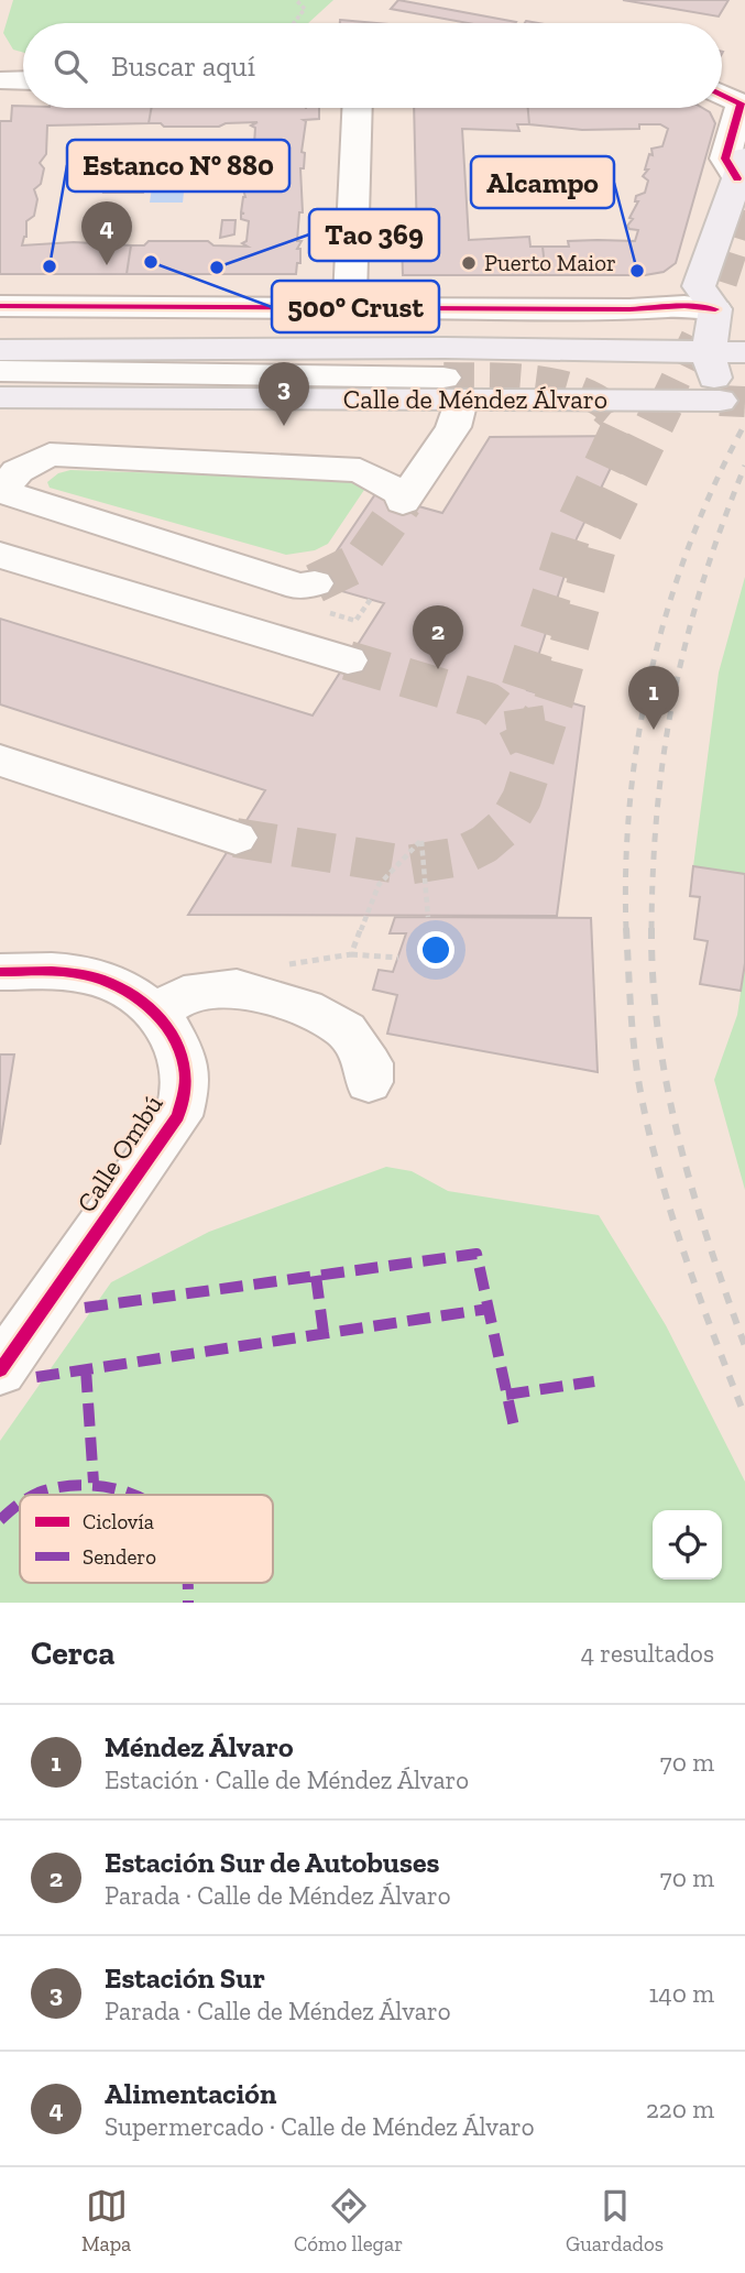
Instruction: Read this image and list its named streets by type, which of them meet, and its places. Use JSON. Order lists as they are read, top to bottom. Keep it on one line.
{"streets":{"main road":["Calle de Méndez Álvaro"],"street":["Calle Ombú"]},"places":["500° Crust","Puerto Maior","Estanco N° 880","Tao 369","Alcampo"],"legend":["Ciclovía","Sendero"],"page":{"search":"Buscar aquí","pins":["4","3","2","1"],"heading":["Cerca","4 resultados"],"list":[{"mark":"1","name":"Méndez Álvaro","note":"Estación · Calle de Méndez Álvaro","value":"70 m"},{"mark":"2","name":"Estación Sur de Autobuses","note":"Parada · Calle de Méndez Álvaro","value":"70 m"},{"mark":"3","name":"Estación Sur","note":"Parada · Calle de Méndez Álvaro","value":"140 m"},{"mark":"4","name":"Alimentación","note":"Supermercado · Calle de Méndez Álvaro","value":"220 m"}],"nav":["Mapa","Cómo llegar","Guardados"]}}
